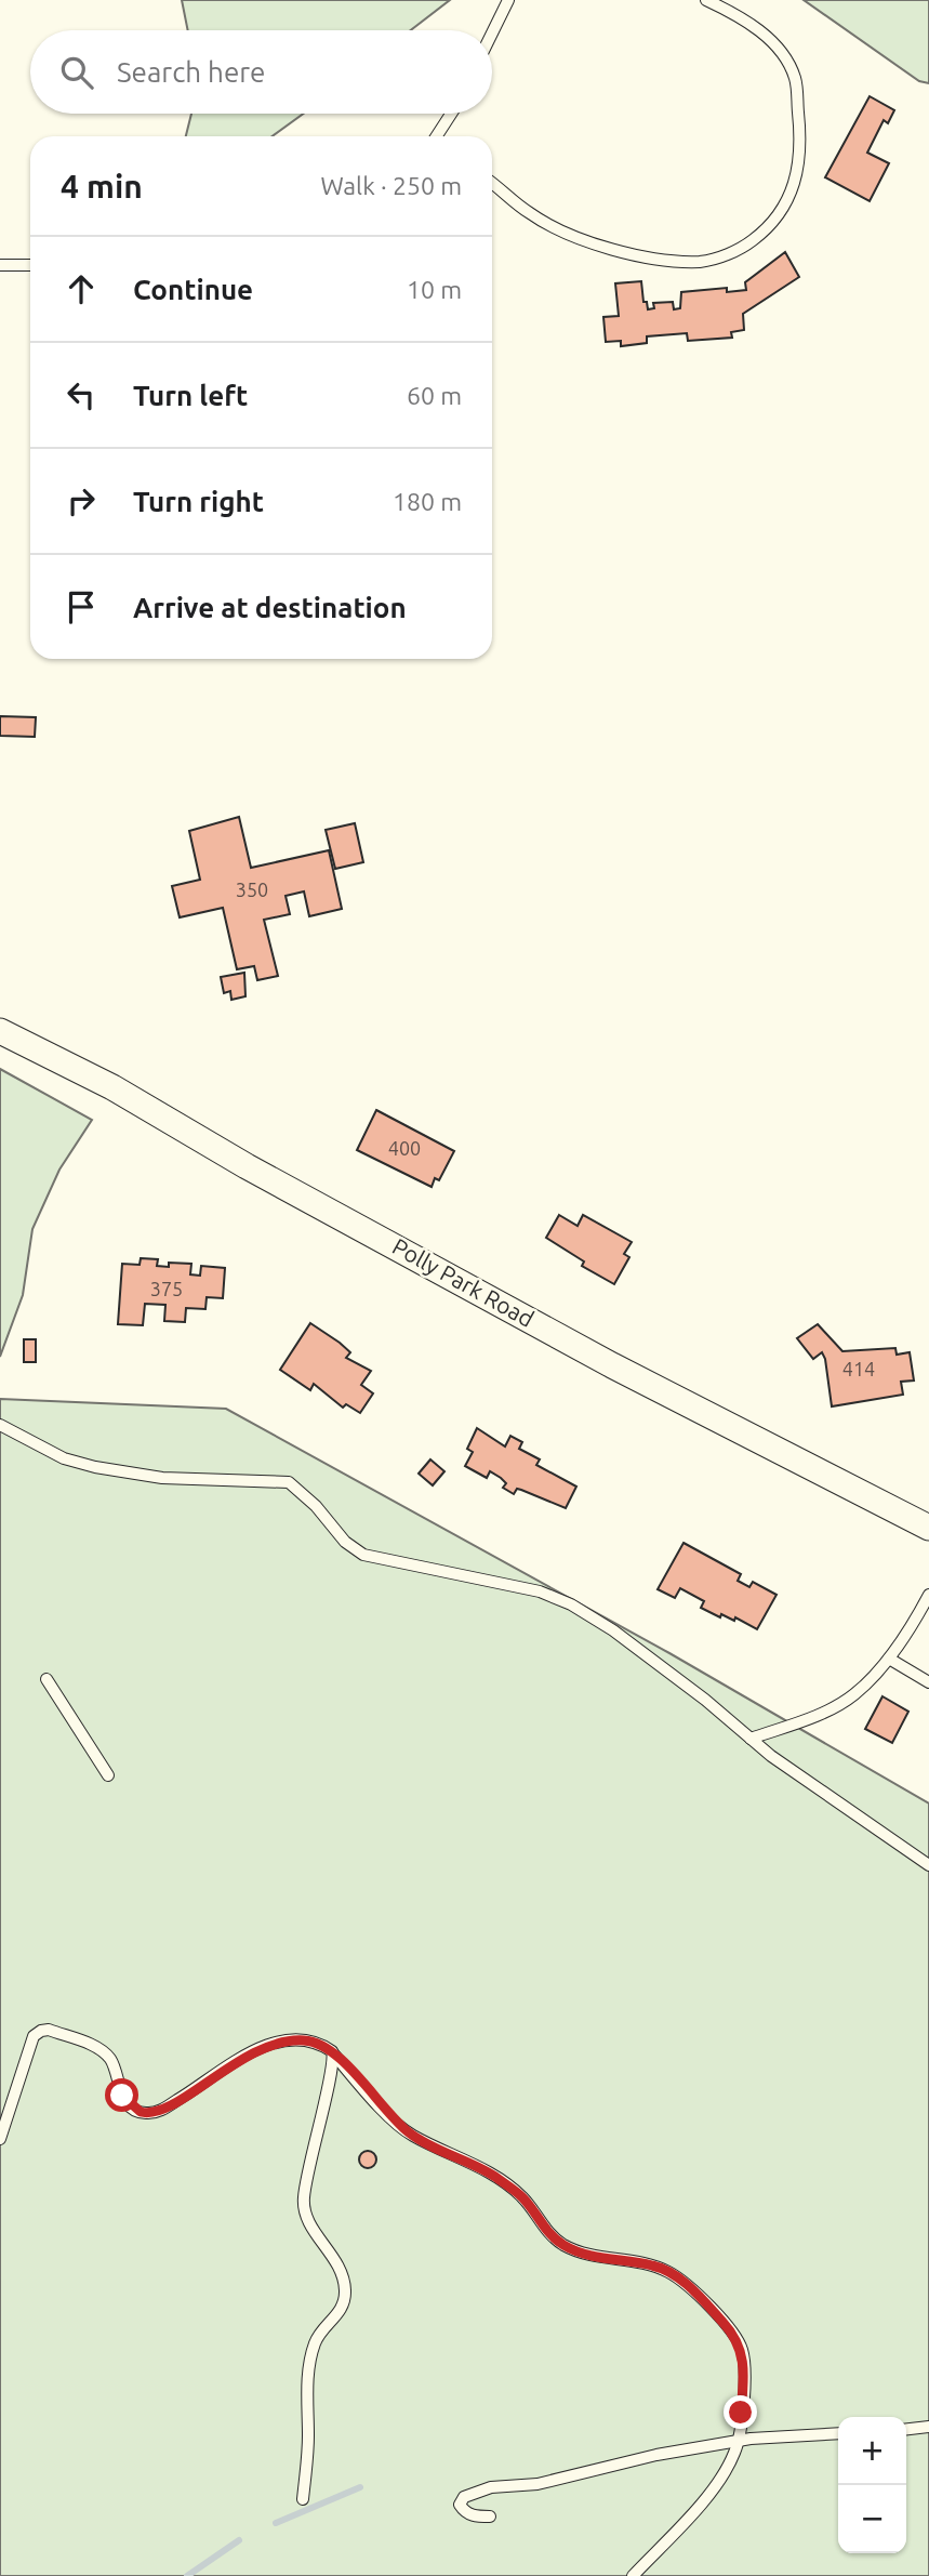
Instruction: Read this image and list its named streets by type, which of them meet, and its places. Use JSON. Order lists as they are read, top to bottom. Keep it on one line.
{"streets":{"street":["Polly Park Road"]},"house_numbers":["350","400","375","414"],"page":{"search":"Search here","heading":["4 min","Walk · 250 m"],"list":[["Continue","10 m"],["Turn left","60 m"],["Turn right","180 m"],"Arrive at destination"],"map_buttons":["+","−"]}}
